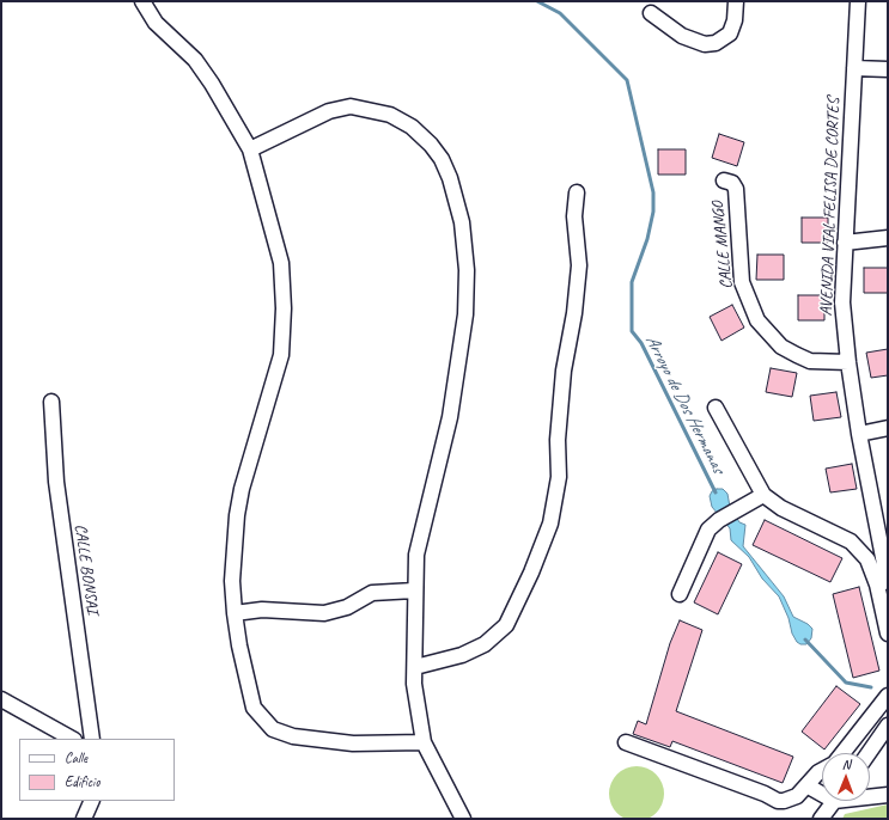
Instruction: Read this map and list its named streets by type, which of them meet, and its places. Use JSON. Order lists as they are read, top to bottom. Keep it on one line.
{"streets":{"street":["AVENIDA VIAL FELISA DE CORTES","CALLE MANGO","CALLE BONSAI"]},"crossings":[["AVENIDA VIAL FELISA DE CORTES","CALLE MANGO"]],"water":["Arroyo de Dos Hermanas"],"legend":["Calle","Edificio"],"north":"top"}
